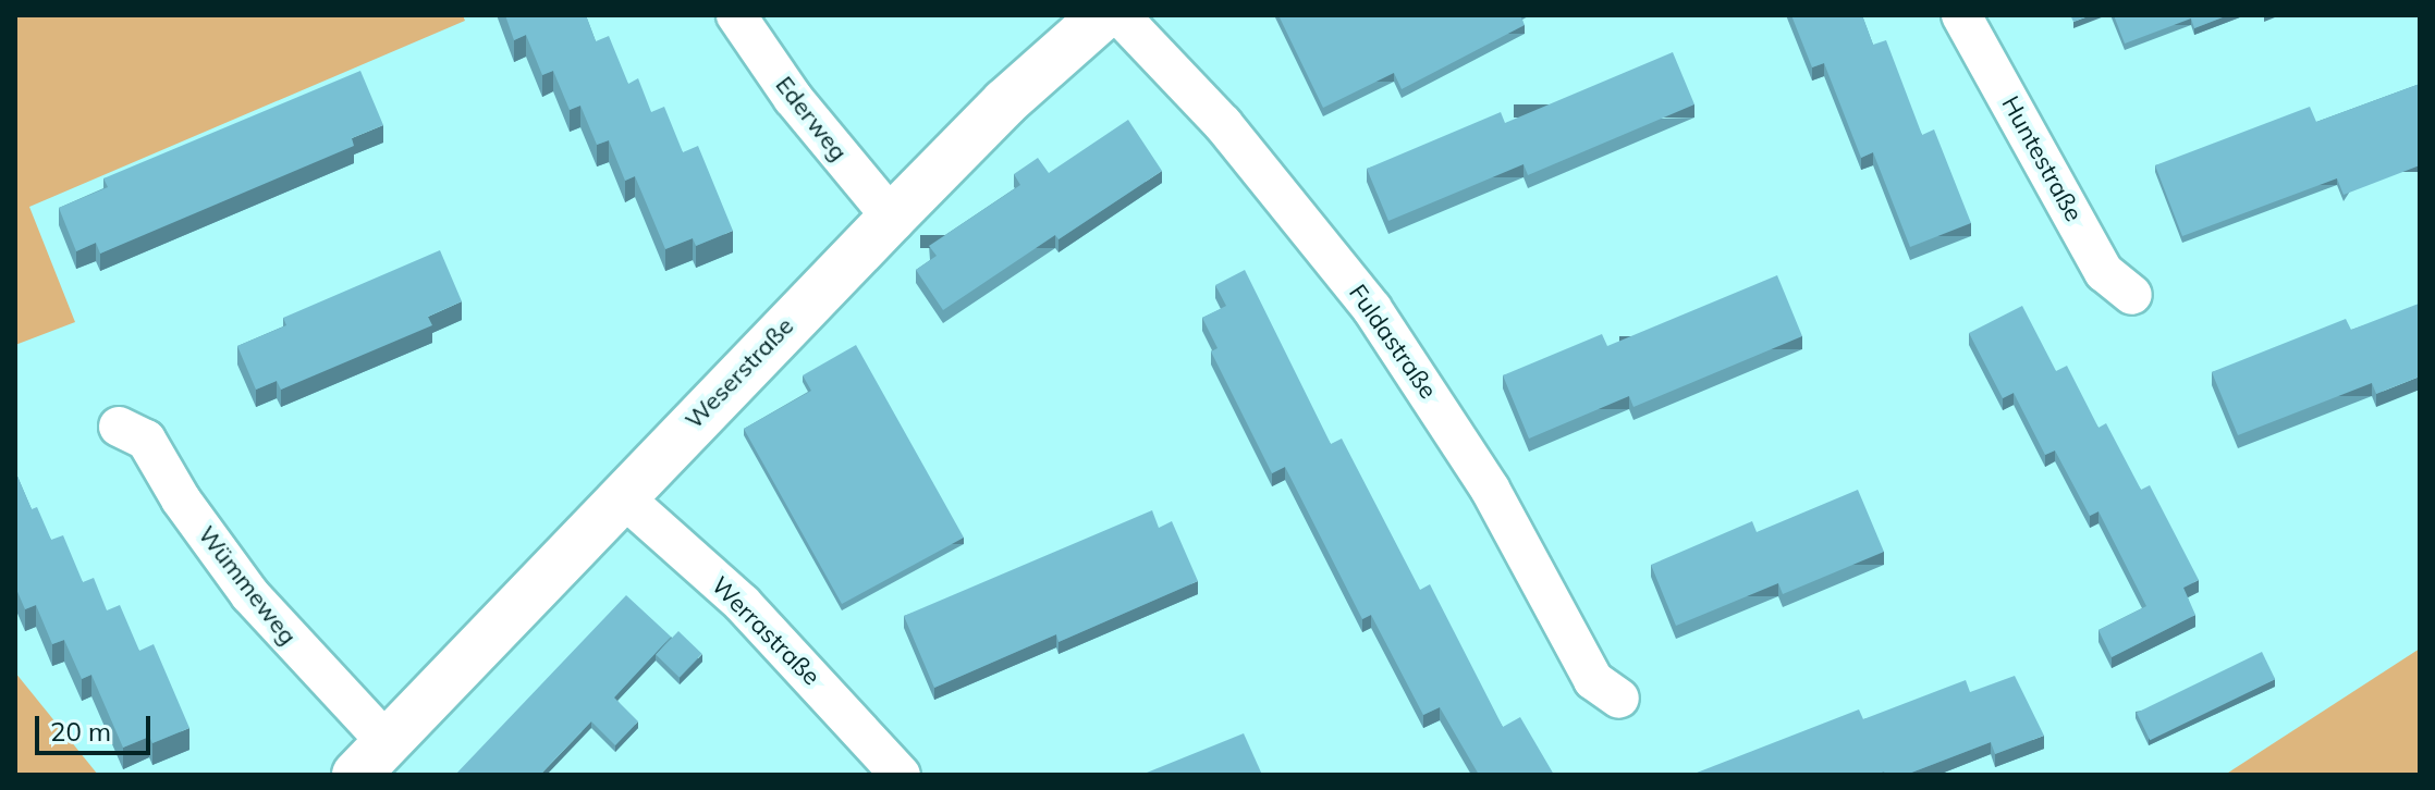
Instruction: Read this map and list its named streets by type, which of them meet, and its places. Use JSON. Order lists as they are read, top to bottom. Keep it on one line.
{"streets":{"street":["Ederweg","Huntestraße","Fuldastraße","Weserstraße","Wümmeweg","Werrastraße"]},"crossings":[["Ederweg","Weserstraße"],["Weserstraße","Wümmeweg"],["Weserstraße","Werrastraße"]],"scale_bar":"20 m"}
